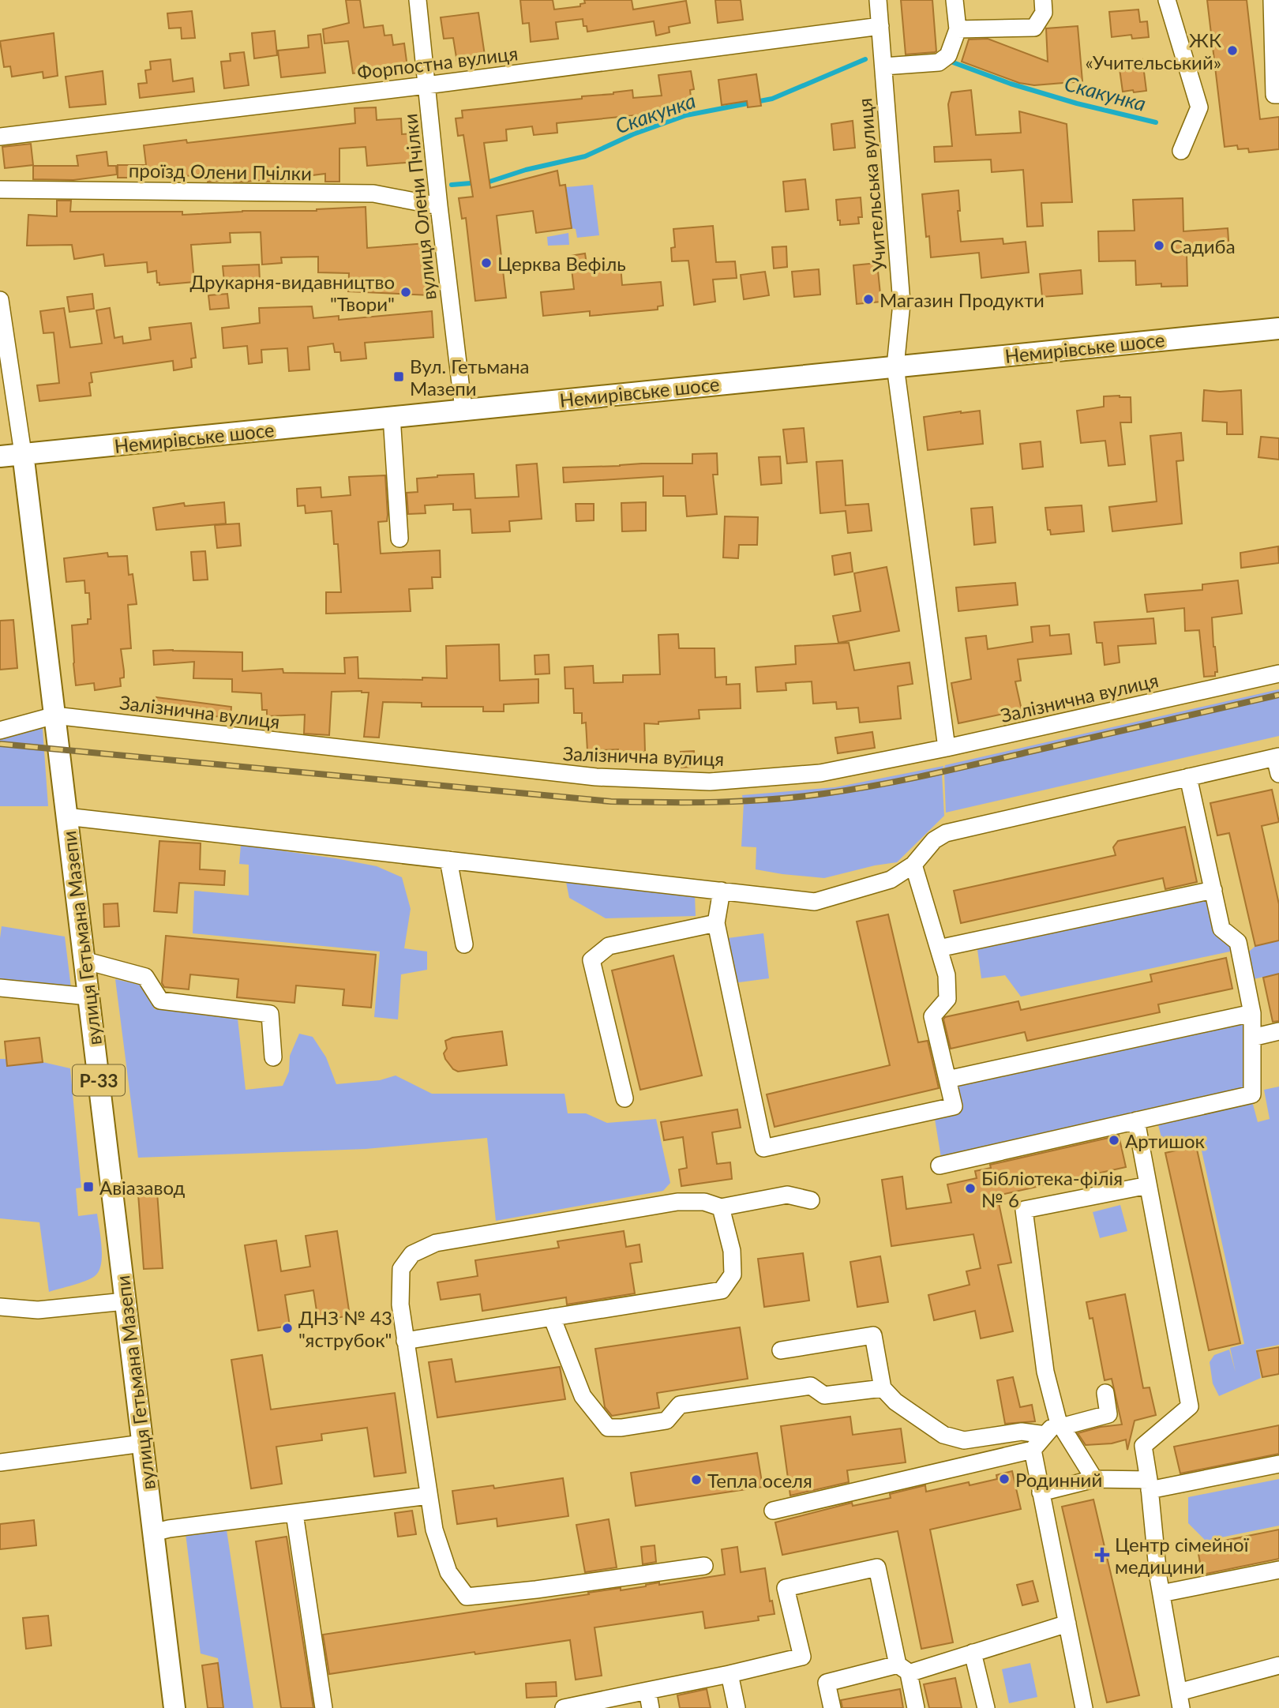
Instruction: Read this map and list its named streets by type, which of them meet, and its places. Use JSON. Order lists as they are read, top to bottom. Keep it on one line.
{"streets":{"main road":["Немирівське шосе","вулиця Гетьмана Мазепи","Р-33"],"street":["Форпостна вулиця","проїзд Олени Пчілки","Учительська вулиця","вулиця Олени Пчілки","Залізнична вулиця"]},"crossings":[["Форпостна вулиця","Учительська вулиця"],["Форпостна вулиця","вулиця Олени Пчілки"],["проїзд Олени Пчілки","вулиця Олени Пчілки"],["Учительська вулиця","Немирівське шосе"],["Учительська вулиця","Залізнична вулиця"],["вулиця Олени Пчілки","Немирівське шосе"],["Немирівське шосе","вулиця Гетьмана Мазепи"],["Залізнична вулиця","вулиця Гетьмана Мазепи"]],"water":["Скакунка"],"places":{"other":["ЖК «Учительський»","Садиба","Церква Вефіль","Друкарня-видавництво \"Твори\"","Магазин Продукти","Артишок","Бібліотека-філія № 6","ДНЗ № 43 \"яструбок\"","Родинний","Тепла оселя"],"transit":["Вул. Гетьмана Мазепи","Авіазавод"],"health":["Центр сімейної медицини"]}}
